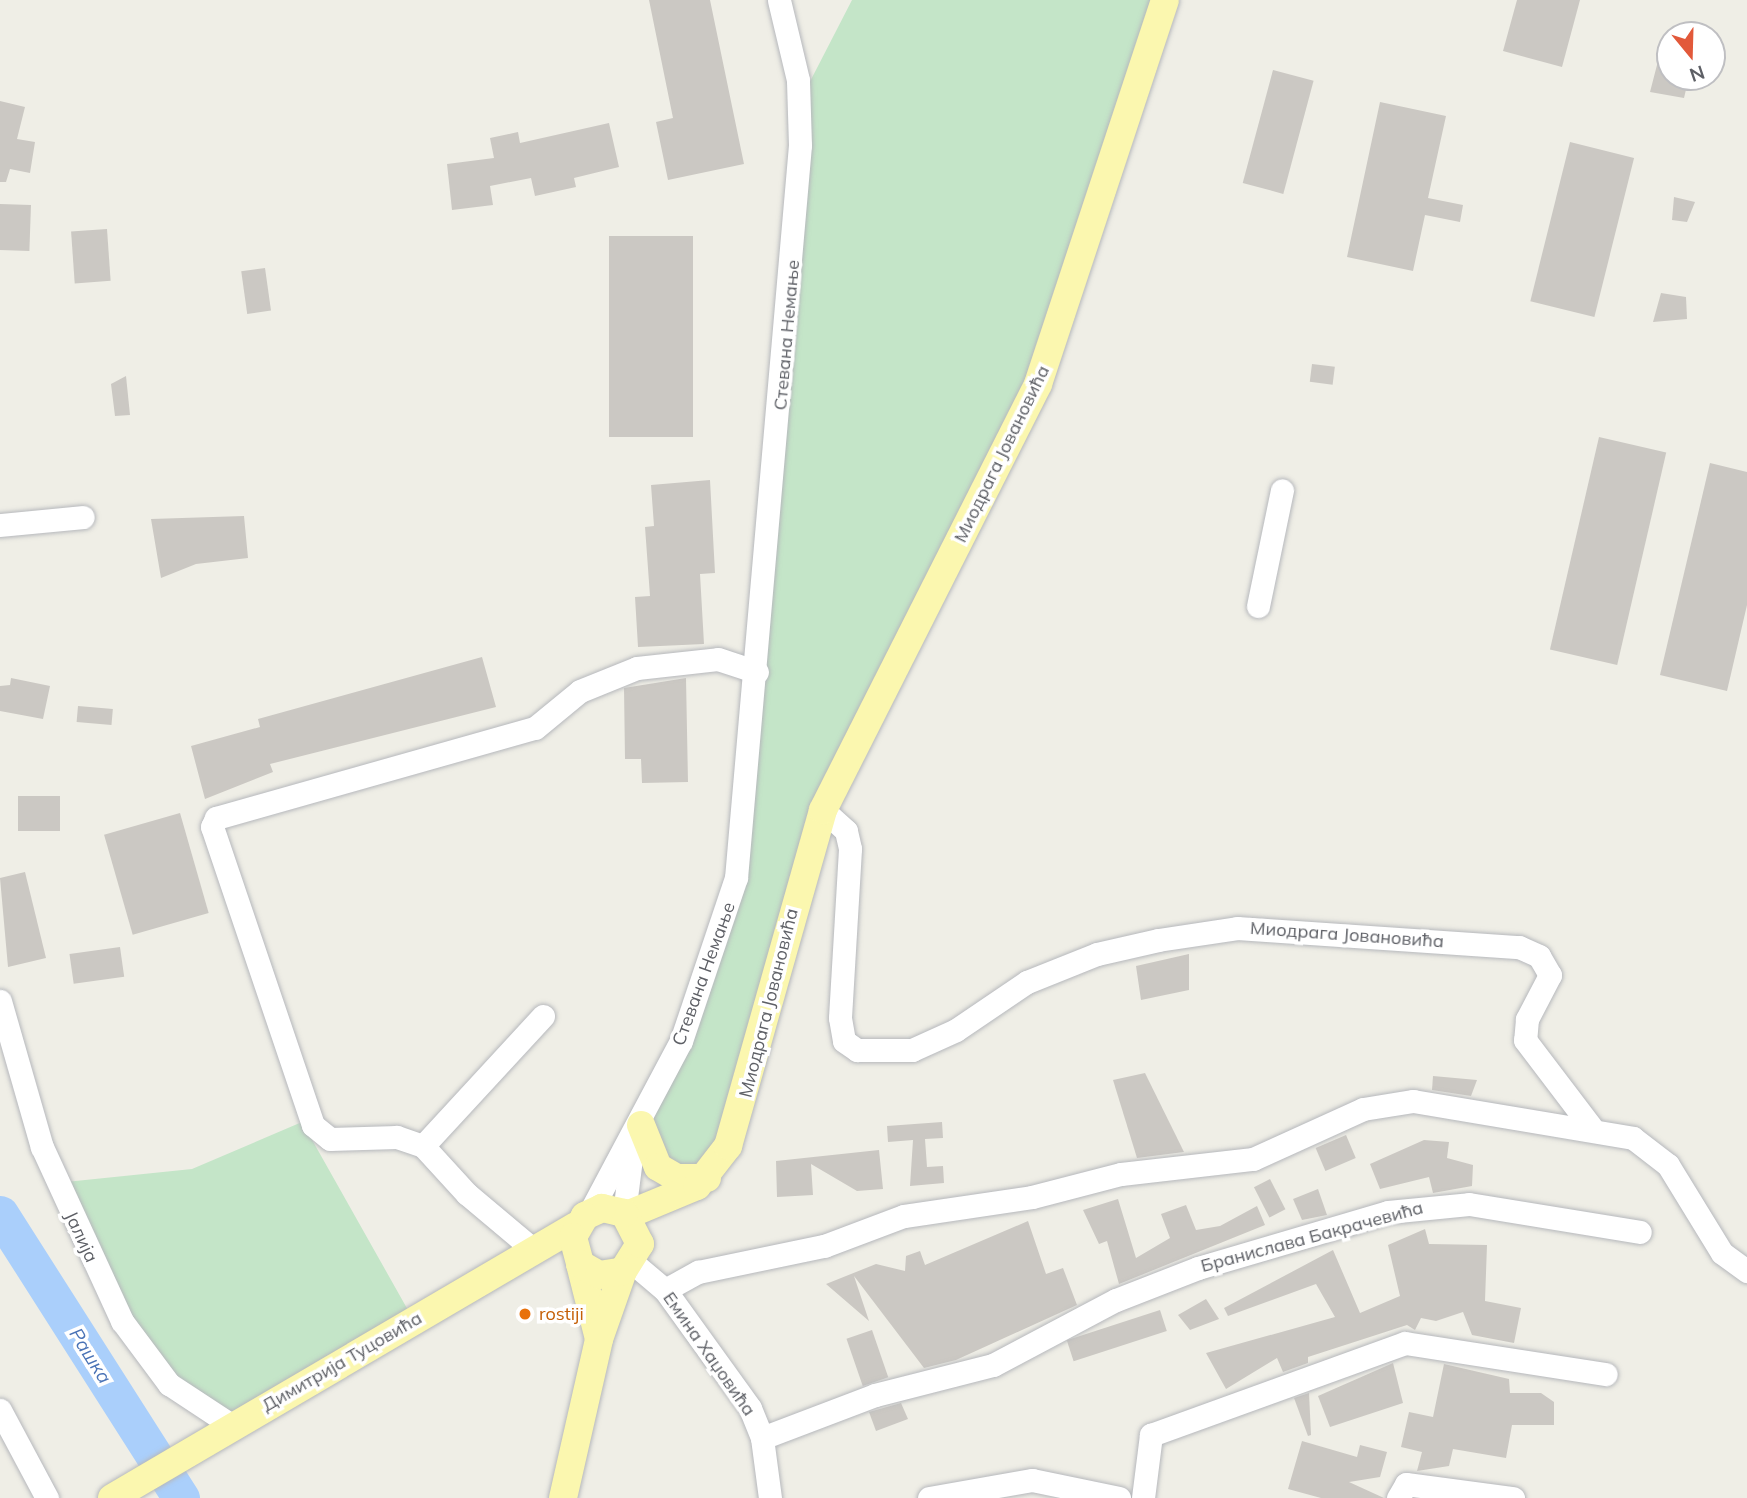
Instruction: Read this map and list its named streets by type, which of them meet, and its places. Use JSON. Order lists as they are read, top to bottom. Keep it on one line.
{"streets":{"main road":["Миодрага Јовановића","Димитрија Туцовића"],"street":["Стевана Немање","Јалија","Бранислава Бакрачевића","Емина Хаџовића"]},"crossings":[["Стевана Немање","Димитрија Туцовића"],["Миодрага Јовановића","Емина Хаџовића"],["Јалија","Димитрија Туцовића"],["Бранислава Бакрачевића","Емина Хаџовића"]],"water":["Рашка"],"places":["rostiji"],"north":"bottom"}
